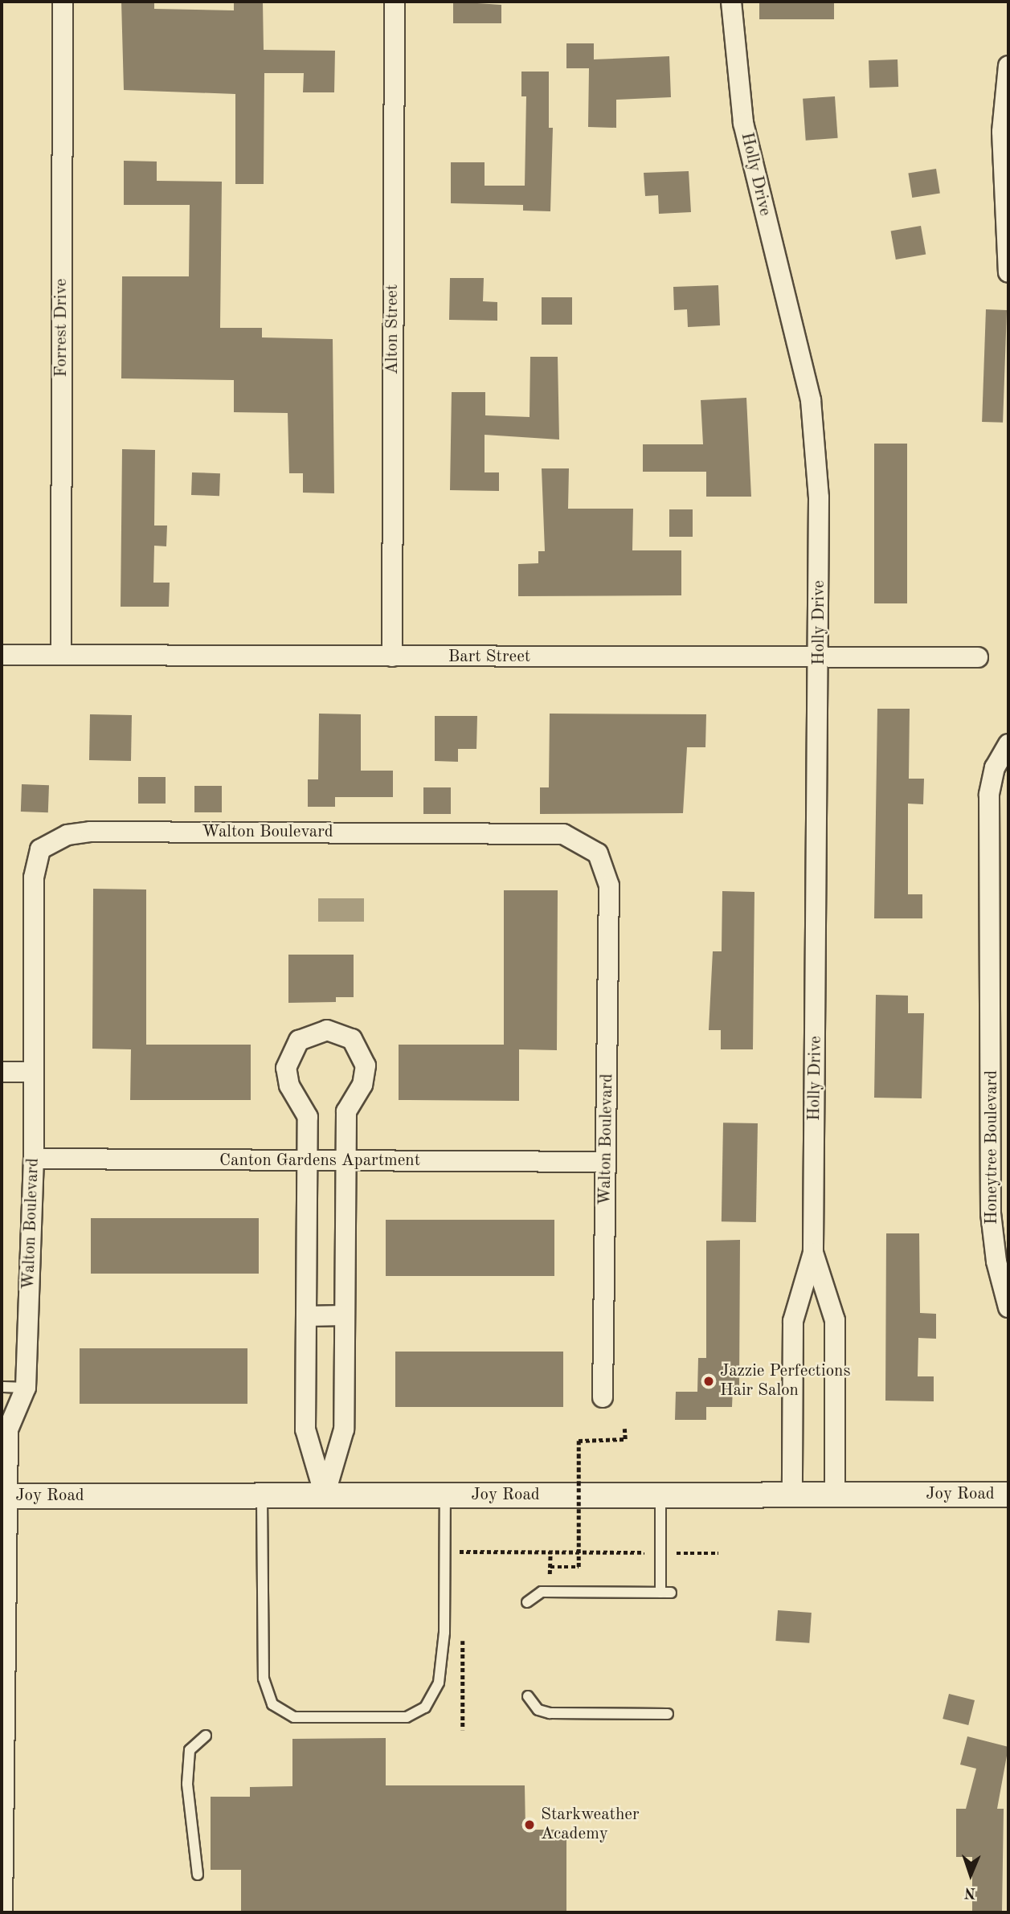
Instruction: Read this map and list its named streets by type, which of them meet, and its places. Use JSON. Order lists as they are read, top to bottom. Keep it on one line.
{"streets":{"street":["Holly Drive","Forrest Drive","Alton Street","Bart Street","Walton Boulevard","Honeytree Boulevard","Canton Gardens Apartment","Joy Road"]},"crossings":[["Holly Drive","Bart Street"],["Holly Drive","Joy Road"],["Forrest Drive","Bart Street"],["Alton Street","Bart Street"],["Walton Boulevard","Canton Gardens Apartment"],["Walton Boulevard","Joy Road"]],"places":["Jazzie Perfections Hair Salon","Starkweather Academy"],"north":"bottom"}
